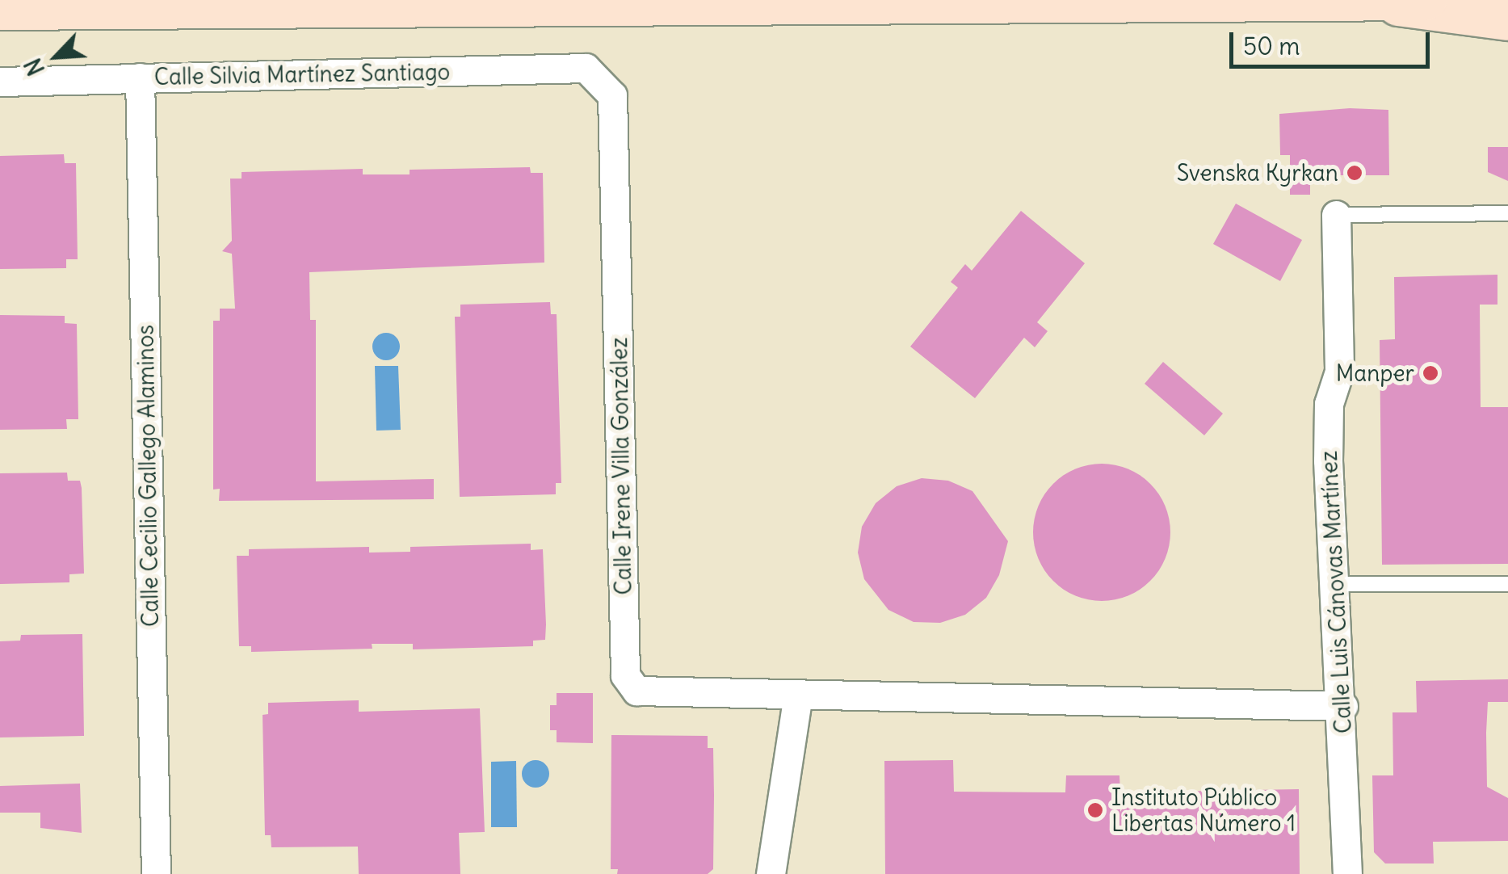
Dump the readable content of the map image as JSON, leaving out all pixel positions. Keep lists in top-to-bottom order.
{
  "streets": {
    "street": [
      "Calle Silvia Martínez Santiago",
      "Calle Irene Villa González",
      "Calle Cecilio Gallego Alaminos",
      "Calle Luis Cánovas Martínez"
    ]
  },
  "crossings": [
    ["Calle Silvia Martínez Santiago", "Calle Irene Villa González"],
    ["Calle Silvia Martínez Santiago", "Calle Cecilio Gallego Alaminos"]
  ],
  "places": ["Svenska Kyrkan", "Manper", "Instituto Público Libertas Número 1"],
  "scale_bar": "50 m",
  "north": "bottom left"
}
